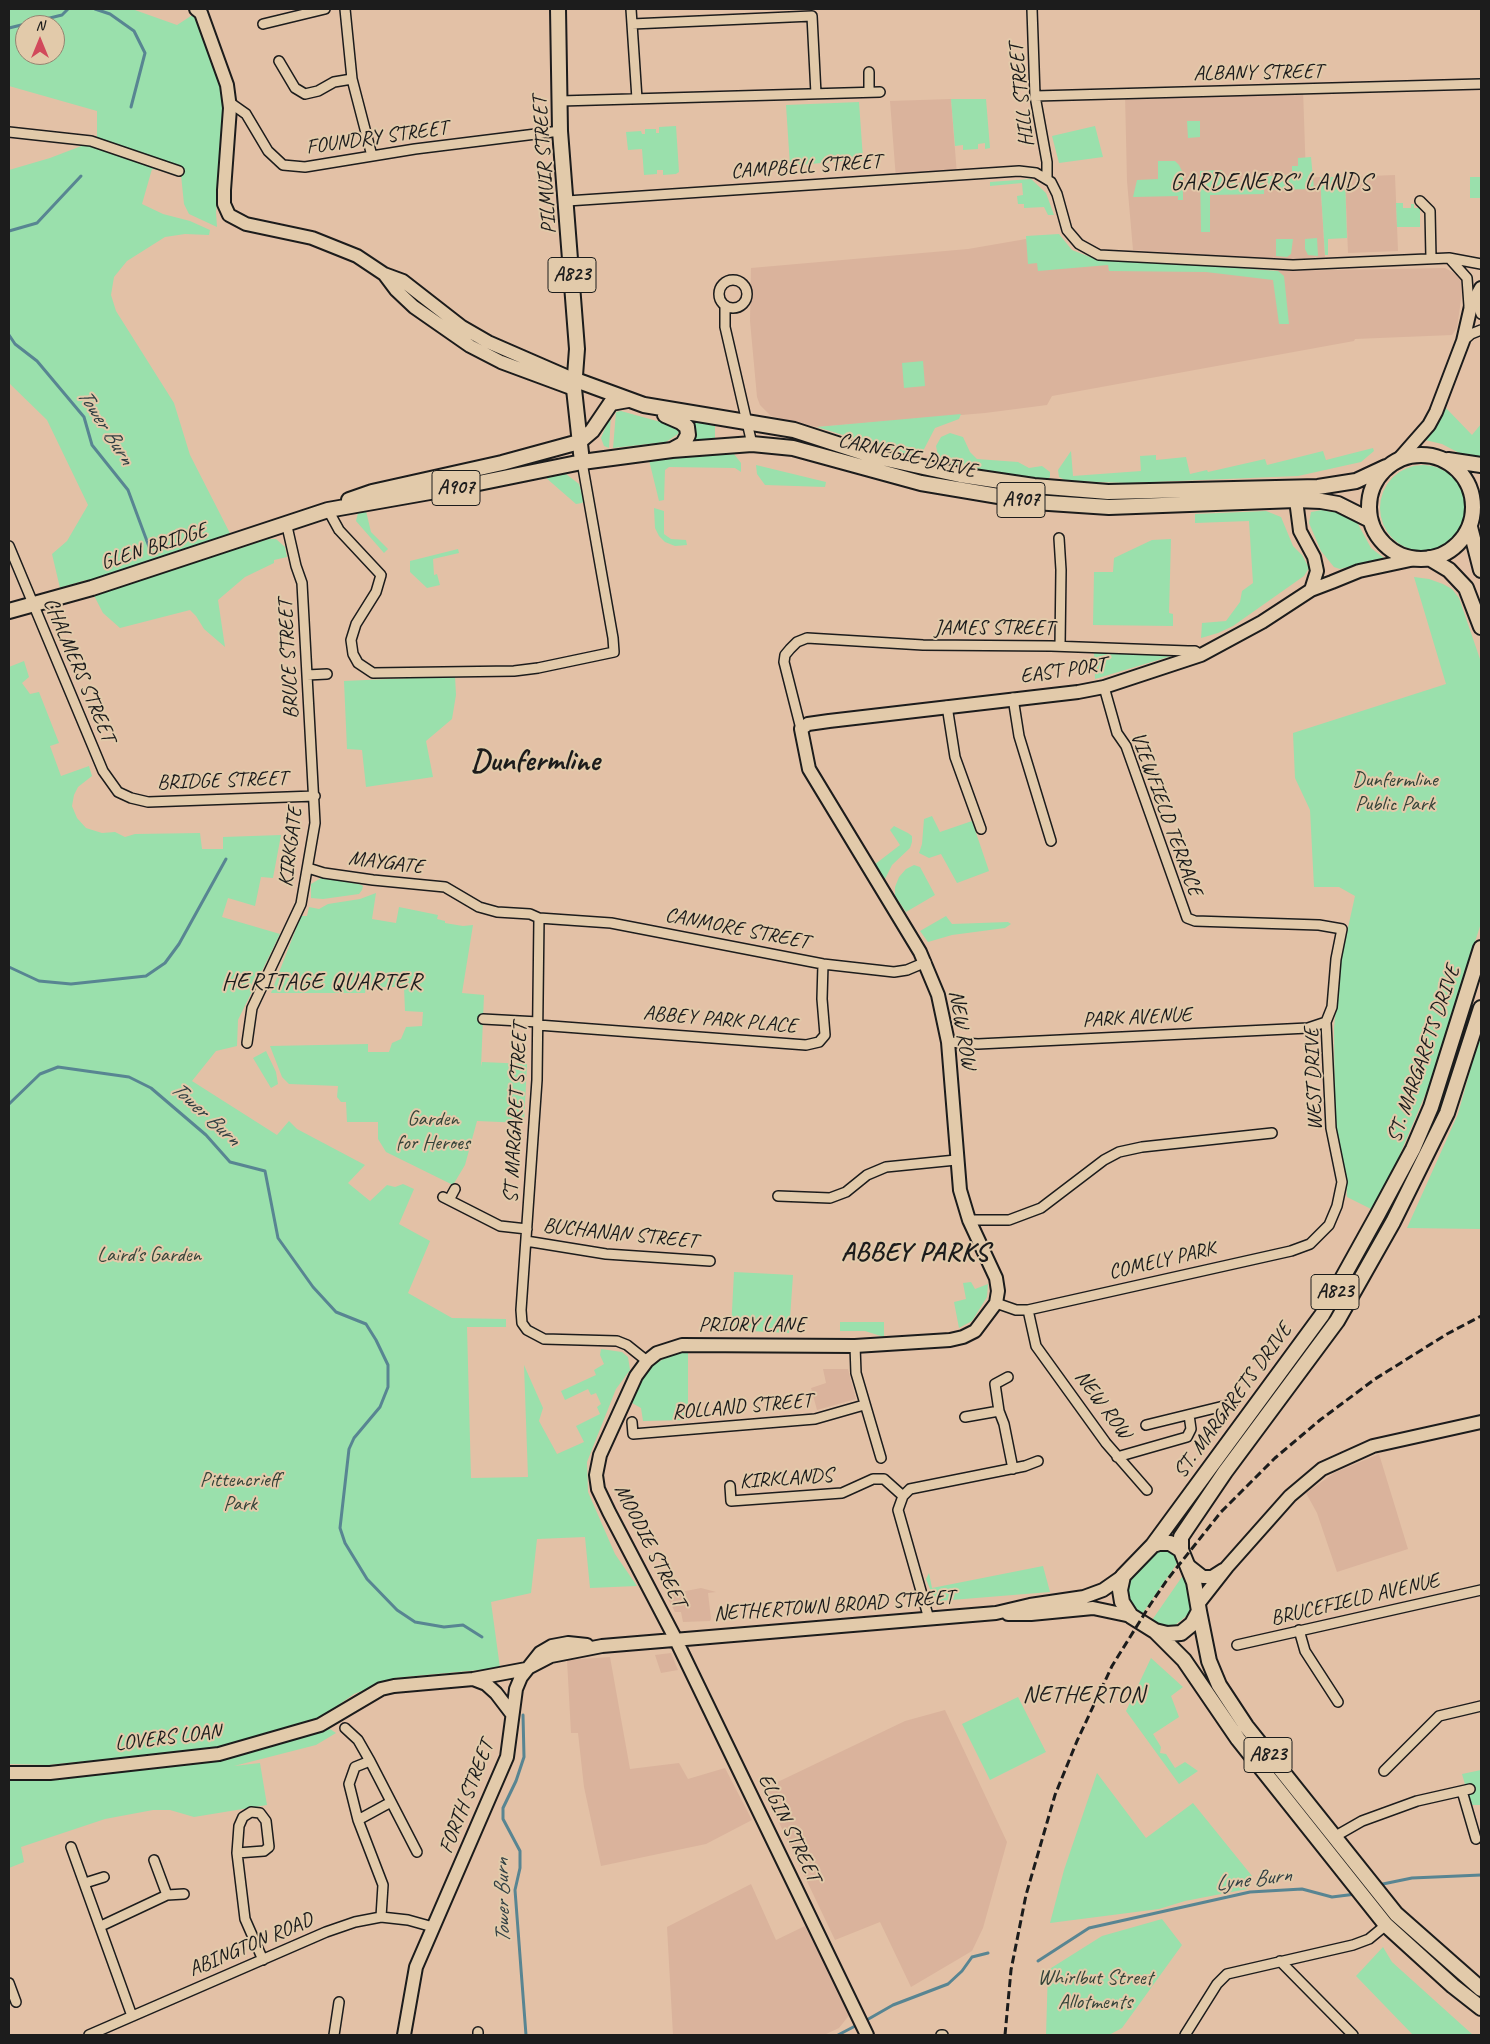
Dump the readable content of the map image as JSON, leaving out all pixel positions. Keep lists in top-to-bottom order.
{
  "streets": {
    "main road": [
      "PILMUIR STREET",
      "A823",
      "CARNEGIE DRIVE",
      "A907",
      "GLEN BRIDGE",
      "ST. MARGARETS DRIVE"
    ],
    "street": [
      "ALBANY STREET",
      "HILL STREET",
      "FOUNDRY STREET",
      "CAMPBELL STREET",
      "JAMES STREET",
      "BRUCE STREET",
      "CHALMERS STREET",
      "EAST PORT",
      "BRIDGE STREET",
      "VIEWFIELD TERRACE",
      "KIRKGATE",
      "MAYGATE",
      "CANMORE STREET",
      "PARK AVENUE",
      "ABBEY PARK PLACE",
      "NEW ROW",
      "WEST DRIVE",
      "ST MARGARET STREET",
      "BUCHANAN STREET",
      "COMELY PARK",
      "PRIORY LANE",
      "ROLLAND STREET",
      "KIRKLANDS",
      "MOODIE STREET",
      "BRUCEFIELD AVENUE",
      "NETHERTOWN BROAD STREET",
      "LOVERS LOAN",
      "FORTH STREET",
      "ELGIN STREET",
      "ABINGTON ROAD"
    ]
  },
  "crossings": [
    ["ALBANY STREET", "HILL STREET"],
    ["HILL STREET", "CAMPBELL STREET"],
    ["FOUNDRY STREET", "PILMUIR STREET"],
    ["PILMUIR STREET", "CAMPBELL STREET"],
    ["PILMUIR STREET", "CARNEGIE DRIVE"],
    ["PILMUIR STREET", "A907"],
    ["A823", "ST. MARGARETS DRIVE"],
    ["A823", "NETHERTOWN BROAD STREET"],
    ["CARNEGIE DRIVE", "A907"],
    ["CARNEGIE DRIVE", "EAST PORT"],
    ["A907", "GLEN BRIDGE"],
    ["A907", "BRUCE STREET"],
    ["A907", "CHALMERS STREET"],
    ["A907", "EAST PORT"],
    ["GLEN BRIDGE", "BRUCE STREET"],
    ["GLEN BRIDGE", "CHALMERS STREET"],
    ["JAMES STREET", "EAST PORT"],
    ["JAMES STREET", "NEW ROW"],
    ["BRUCE STREET", "BRIDGE STREET"],
    ["BRUCE STREET", "KIRKGATE"],
    ["CHALMERS STREET", "BRIDGE STREET"],
    ["EAST PORT", "VIEWFIELD TERRACE"],
    ["EAST PORT", "NEW ROW"],
    ["BRIDGE STREET", "KIRKGATE"],
    ["VIEWFIELD TERRACE", "WEST DRIVE"],
    ["KIRKGATE", "MAYGATE"],
    ["MAYGATE", "CANMORE STREET"],
    ["MAYGATE", "ST MARGARET STREET"],
    ["CANMORE STREET", "ABBEY PARK PLACE"],
    ["CANMORE STREET", "NEW ROW"],
    ["CANMORE STREET", "ST MARGARET STREET"],
    ["PARK AVENUE", "NEW ROW"],
    ["PARK AVENUE", "WEST DRIVE"],
    ["ABBEY PARK PLACE", "ST MARGARET STREET"],
    ["NEW ROW", "COMELY PARK"],
    ["NEW ROW", "PRIORY LANE"],
    ["ST. MARGARETS DRIVE", "NETHERTOWN BROAD STREET"],
    ["WEST DRIVE", "COMELY PARK"],
    ["ST MARGARET STREET", "BUCHANAN STREET"],
    ["ST MARGARET STREET", "PRIORY LANE"],
    ["ST MARGARET STREET", "MOODIE STREET"],
    ["COMELY PARK", "PRIORY LANE"],
    ["PRIORY LANE", "MOODIE STREET"],
    ["MOODIE STREET", "NETHERTOWN BROAD STREET"],
    ["MOODIE STREET", "ELGIN STREET"],
    ["NETHERTOWN BROAD STREET", "LOVERS LOAN"],
    ["NETHERTOWN BROAD STREET", "FORTH STREET"],
    ["NETHERTOWN BROAD STREET", "ELGIN STREET"],
    ["LOVERS LOAN", "FORTH STREET"],
    ["FORTH STREET", "ABINGTON ROAD"]
  ],
  "districts": [
    "GARDENERS' LANDS",
    "Dunfermline",
    "HERITAGE QUARTER",
    "ABBEY PARKS",
    "NETHERTON"
  ],
  "water": ["Tower Burn", "Lyne Burn"],
  "parks": [
    "Dunfermline Public Park",
    "Garden for Heroes",
    "Laird's Garden",
    "Pittencrieff Park",
    "Whirlbut Street Allotments"
  ],
  "north": "top"
}
